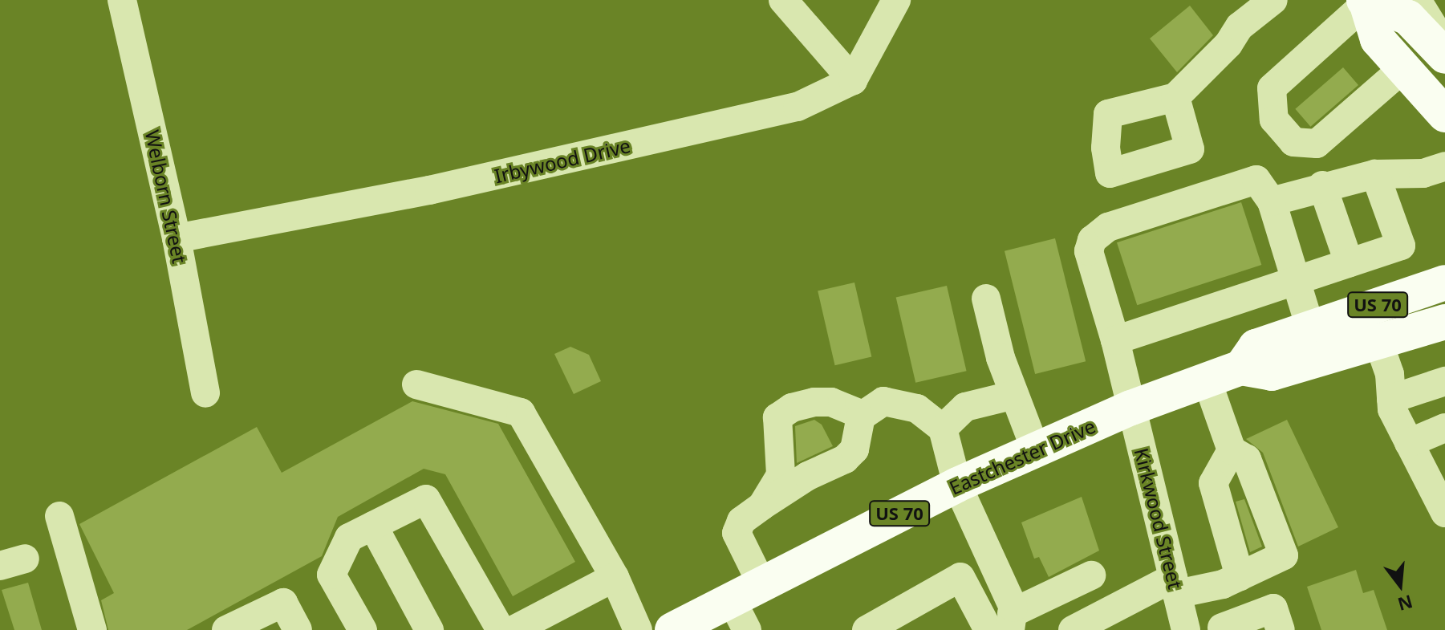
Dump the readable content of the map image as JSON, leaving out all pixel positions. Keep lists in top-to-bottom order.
{
  "streets": {
    "main road": ["US 70", "Eastchester Drive"],
    "street": ["Irbywood Drive", "Welborn Street", "Kirkwood Street"]
  },
  "crossings": [
    ["Irbywood Drive", "Welborn Street"],
    ["Eastchester Drive", "Kirkwood Street"]
  ],
  "north": "bottom"
}
